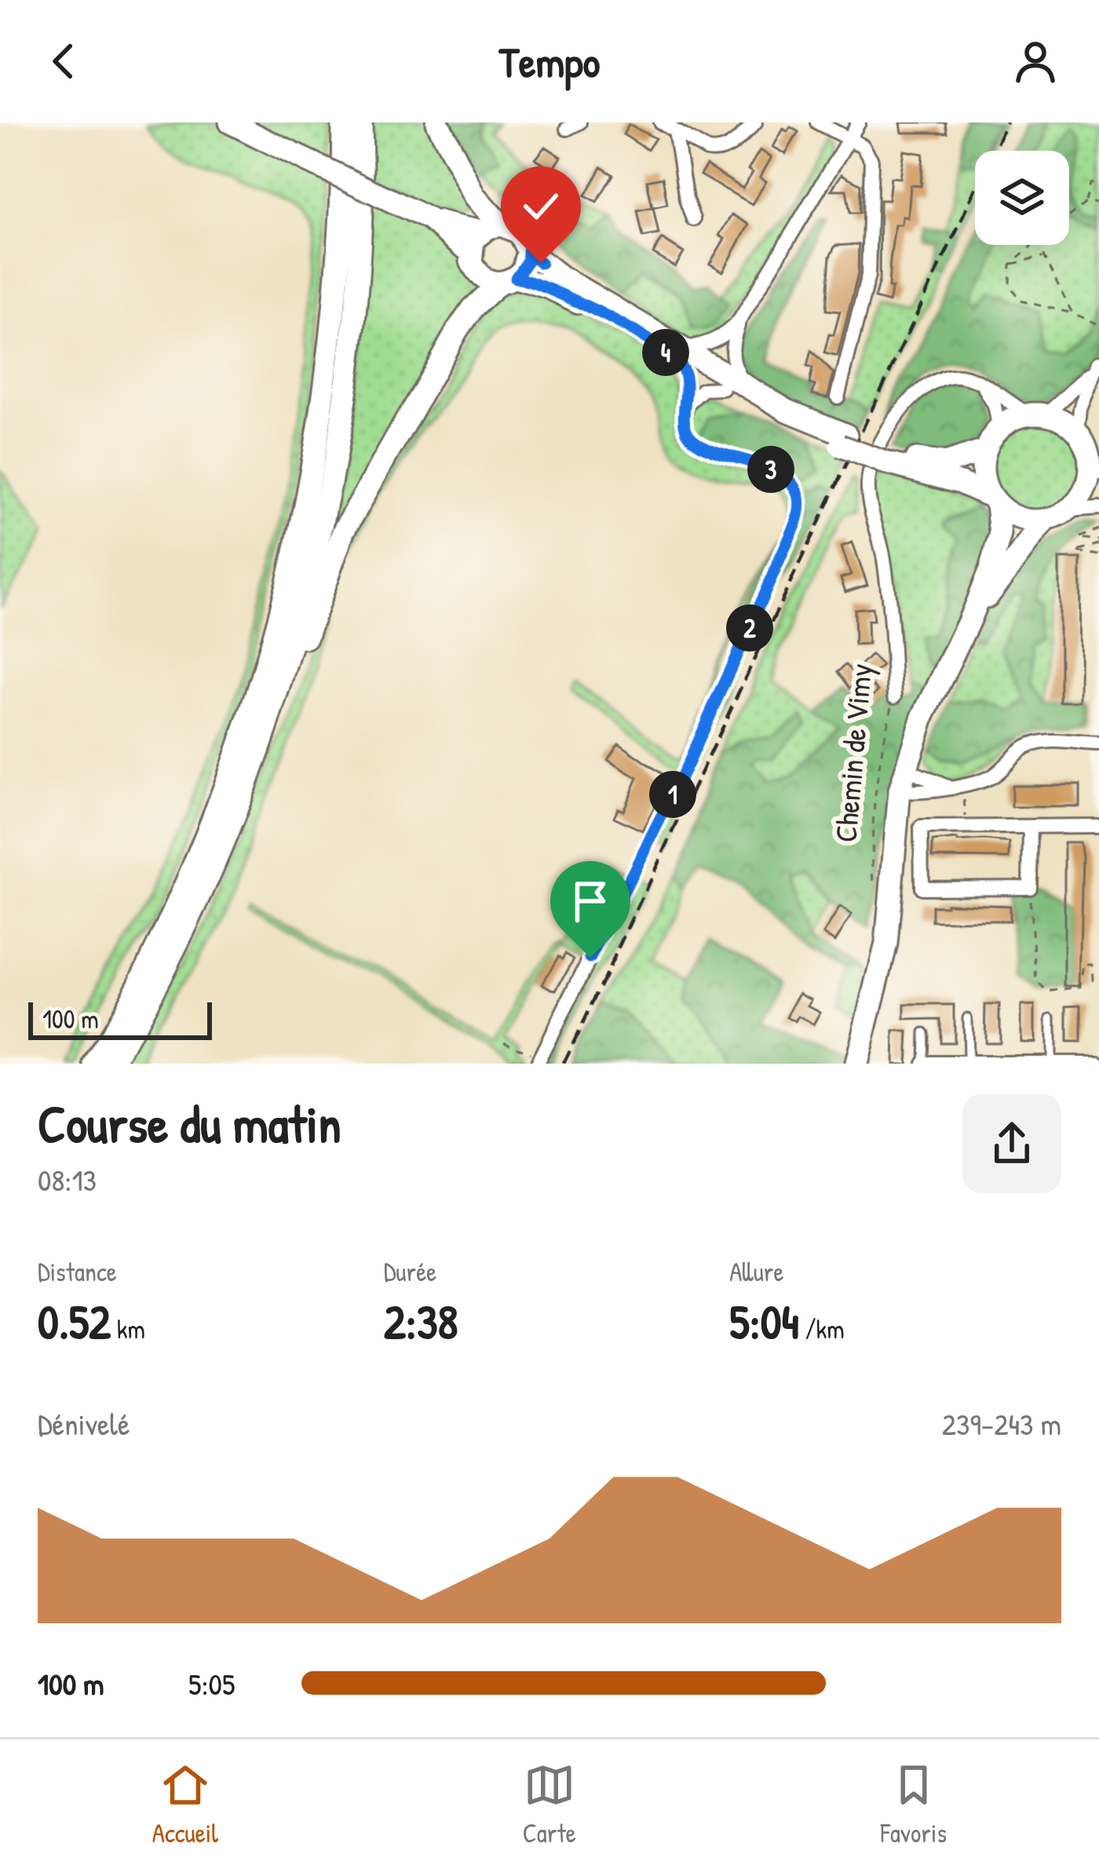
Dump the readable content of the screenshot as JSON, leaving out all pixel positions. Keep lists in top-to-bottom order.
{
  "streets": {
    "main road": ["Chemin de Vimy"]
  },
  "scale_bar": "100 m",
  "page": {
    "header": "Tempo",
    "pins": [
      "4",
      "3",
      "2",
      "1"
    ],
    "scale": "100 m",
    "heading": ["Course du matin", "08:13"],
    "stats": [
      ["Distance", "0.52 km"],
      ["Durée", "2:38"],
      ["Allure", "5:04 /km"]
    ],
    "chart": ["Dénivelé", "239–243 m"],
    "list": [
      {
        "name": "100 m",
        "note": "5:05"
      }
    ],
    "tabs": ["Accueil", "Carte", "Favoris"]
  }
}
